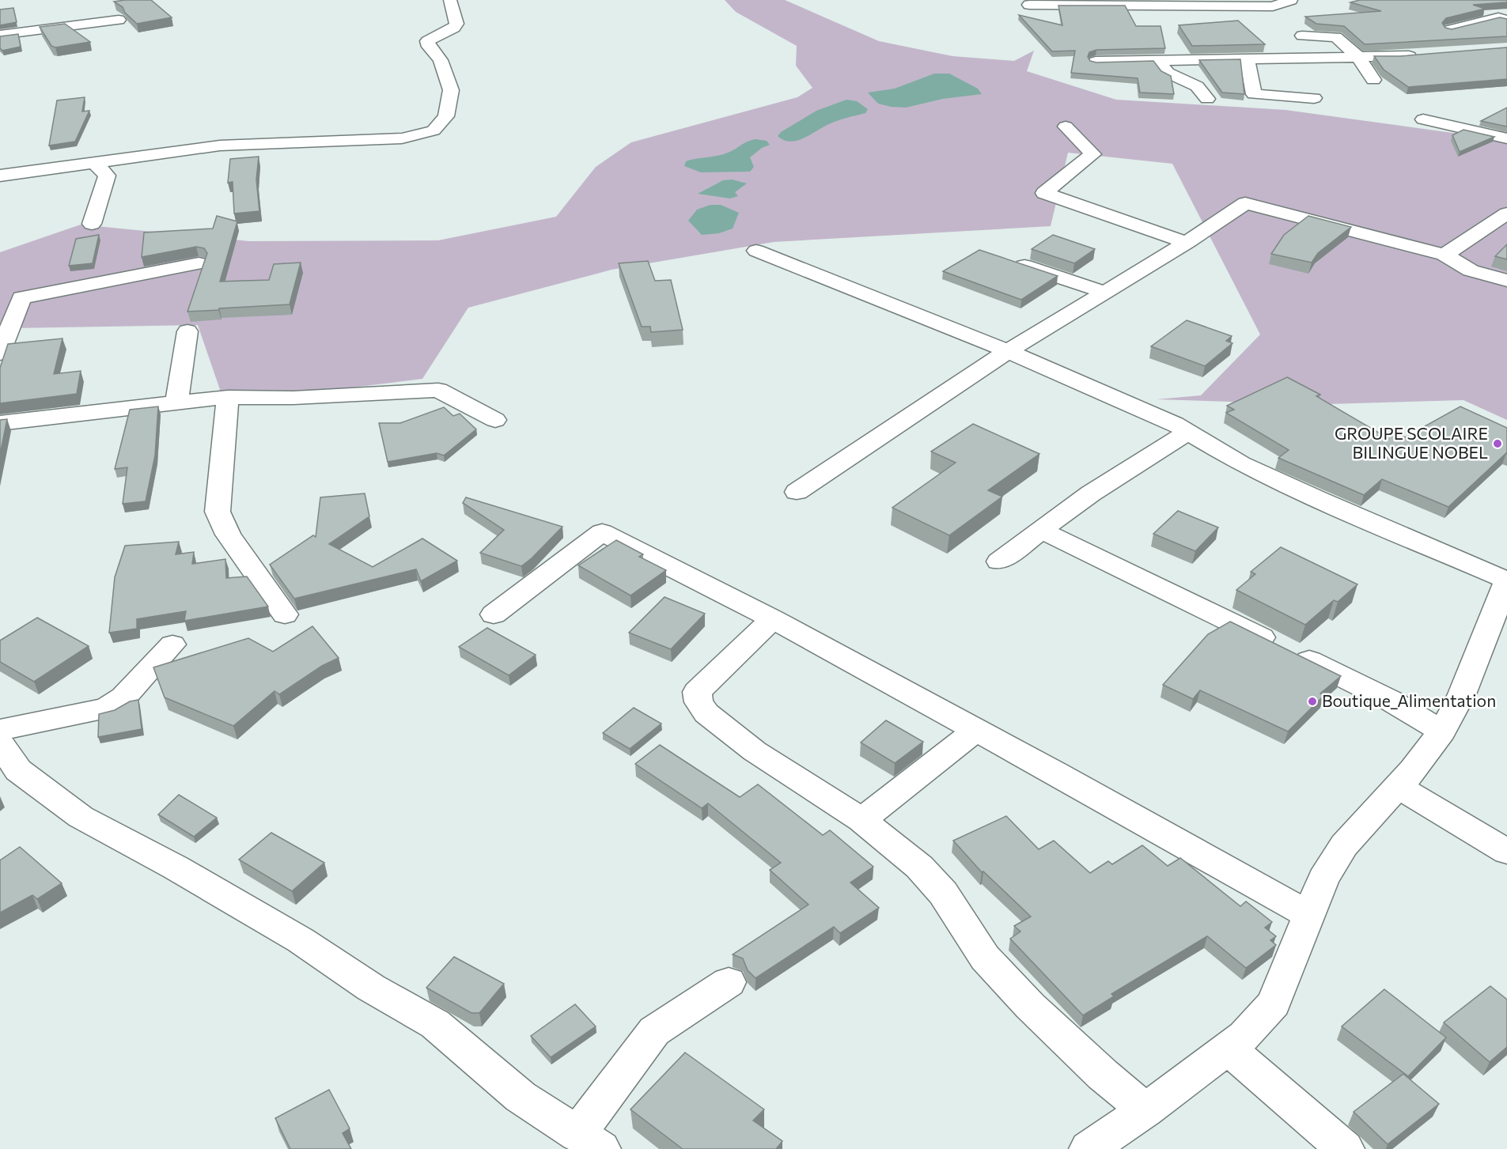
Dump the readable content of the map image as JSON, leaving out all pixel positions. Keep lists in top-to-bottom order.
{
  "places": ["GROUPE SCOLAIRE BILINGUE NOBEL", "Boutique_Alimentation"]
}
